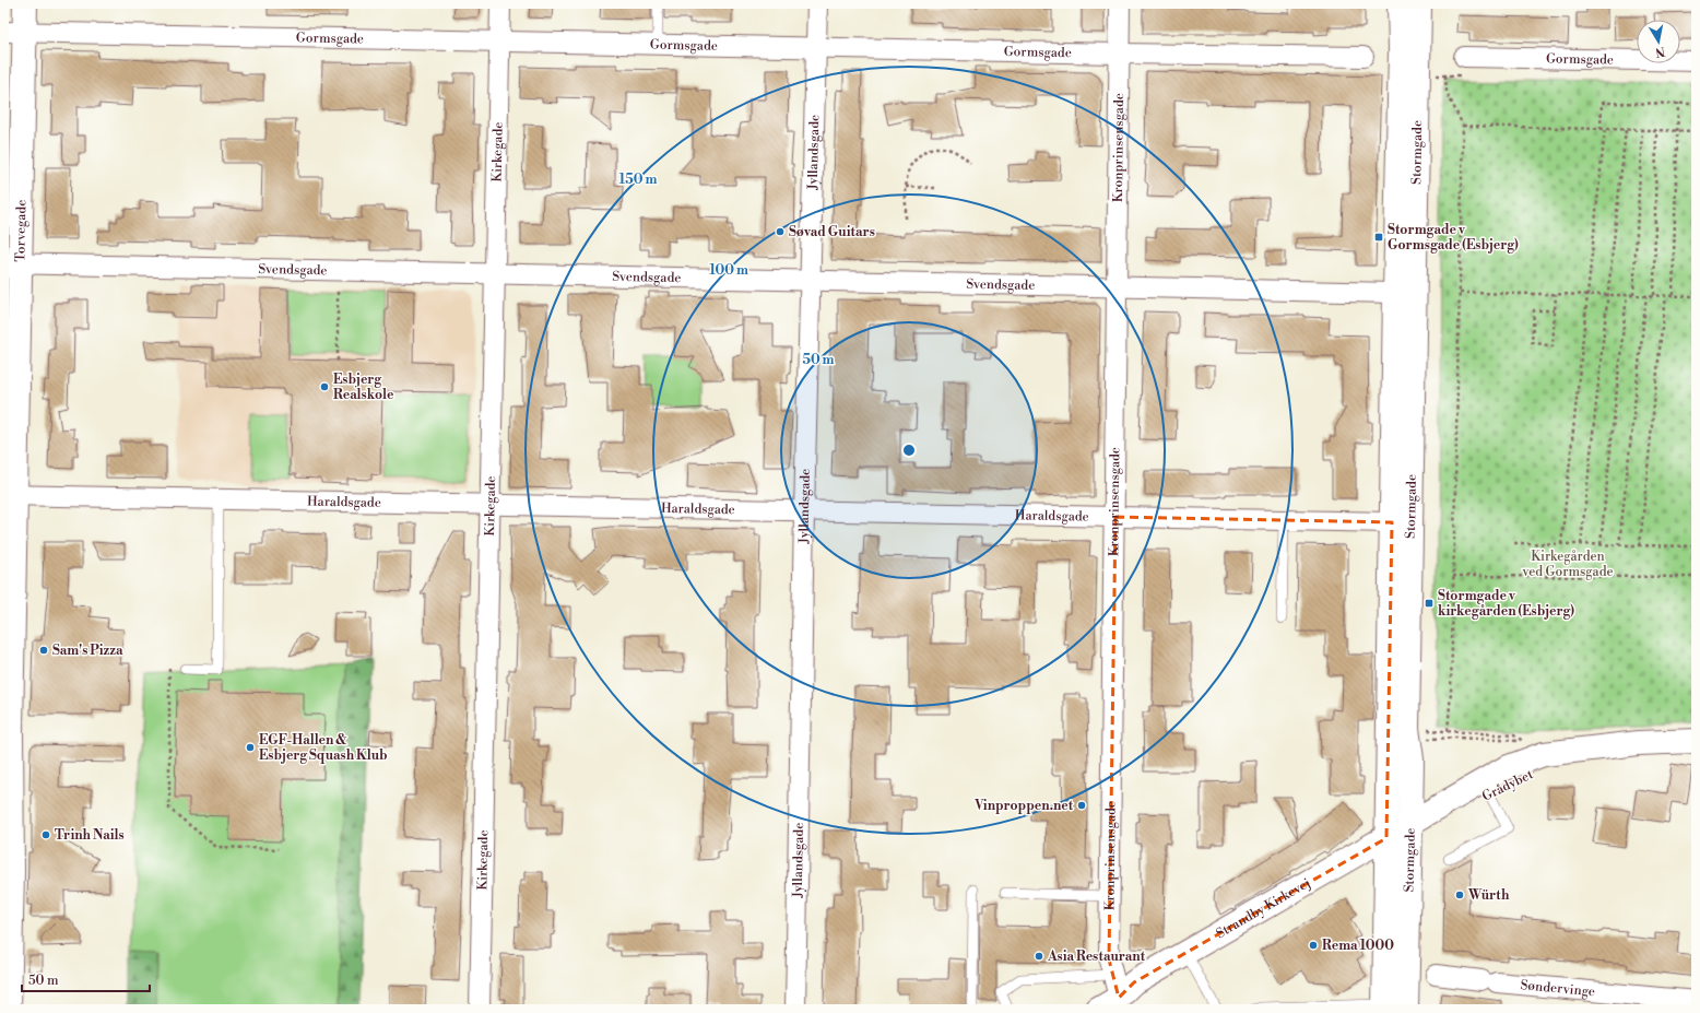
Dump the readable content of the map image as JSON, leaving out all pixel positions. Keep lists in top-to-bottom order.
{
  "streets": {
    "street": [
      "Gormsgade",
      "Kronprinsensgade",
      "Kirkegade",
      "Jyllandsgade",
      "Stormgade",
      "Torvegade",
      "Svendsgade",
      "Haraldsgade",
      "Grådybet",
      "Strandby Kirkevej",
      "Søndervinge"
    ]
  },
  "crossings": [
    ["Gormsgade", "Kronprinsensgade"],
    ["Gormsgade", "Kirkegade"],
    ["Gormsgade", "Jyllandsgade"],
    ["Gormsgade", "Torvegade"],
    ["Kronprinsensgade", "Svendsgade"],
    ["Kronprinsensgade", "Haraldsgade"],
    ["Kronprinsensgade", "Strandby Kirkevej"],
    ["Kirkegade", "Svendsgade"],
    ["Kirkegade", "Haraldsgade"],
    ["Jyllandsgade", "Svendsgade"],
    ["Jyllandsgade", "Haraldsgade"],
    ["Stormgade", "Svendsgade"],
    ["Stormgade", "Haraldsgade"],
    ["Stormgade", "Grådybet"],
    ["Stormgade", "Strandby Kirkevej"],
    ["Torvegade", "Svendsgade"],
    ["Torvegade", "Haraldsgade"],
    ["Grådybet", "Strandby Kirkevej"]
  ],
  "parks": ["Kirkegården ved Gormsgade"],
  "places": {
    "other": [
      "Søvad Guitars",
      "Esbjerg Realskole",
      "Sam's Pizza",
      "EGF-Hallen & Esbjerg Squash Klub",
      "Vinproppen.net",
      "Trinh Nails",
      "Würth",
      "Rema 1000",
      "Asia Restaurant"
    ],
    "transit": ["Stormgade v Gormsgade (Esbjerg)", "Stormgade v kirkegården (Esbjerg)"]
  },
  "scale_bar": "50 m",
  "north": "bottom",
  "rings": ["150 m", "100 m", "50 m"]
}
